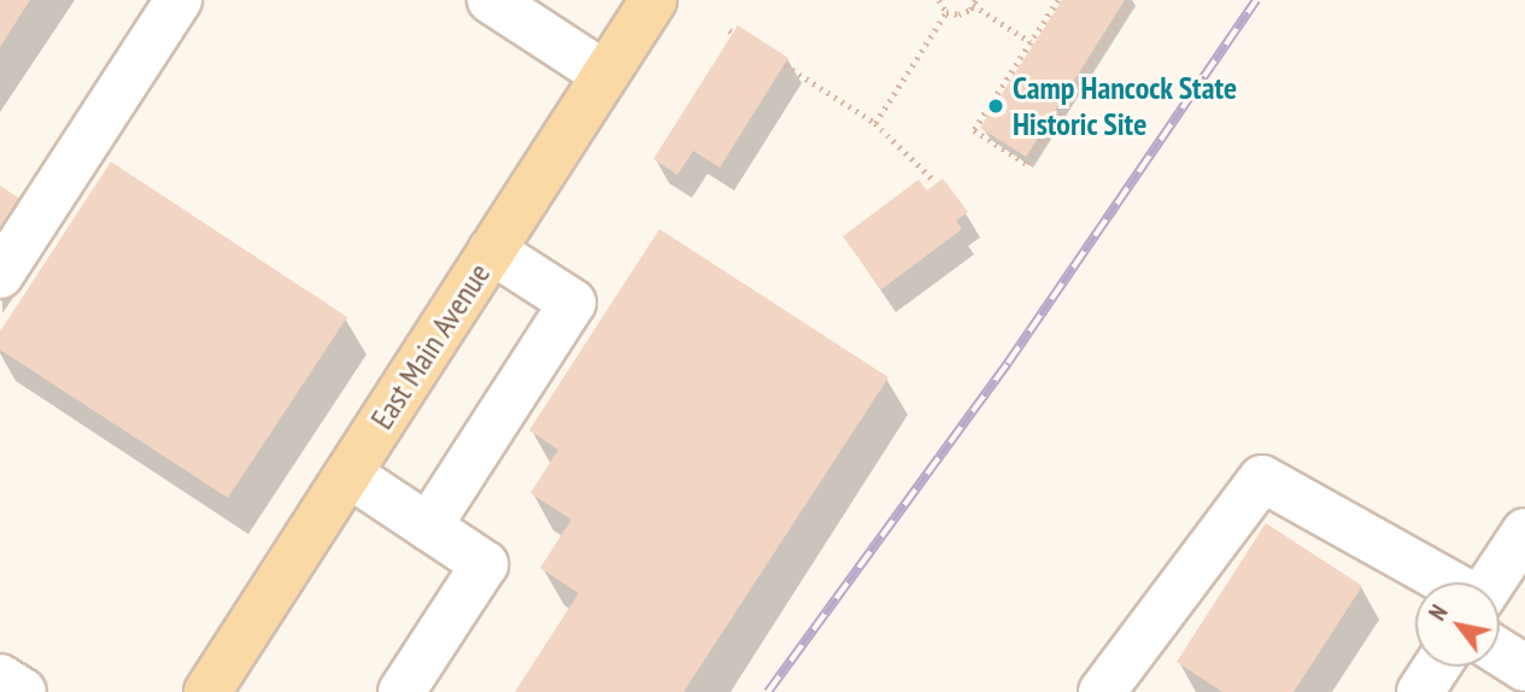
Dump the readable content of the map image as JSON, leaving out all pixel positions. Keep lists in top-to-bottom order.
{
  "streets": {
    "main road": ["East Main Avenue"]
  },
  "places": ["Camp Hancock State Historic Site"],
  "north": "top left"
}
